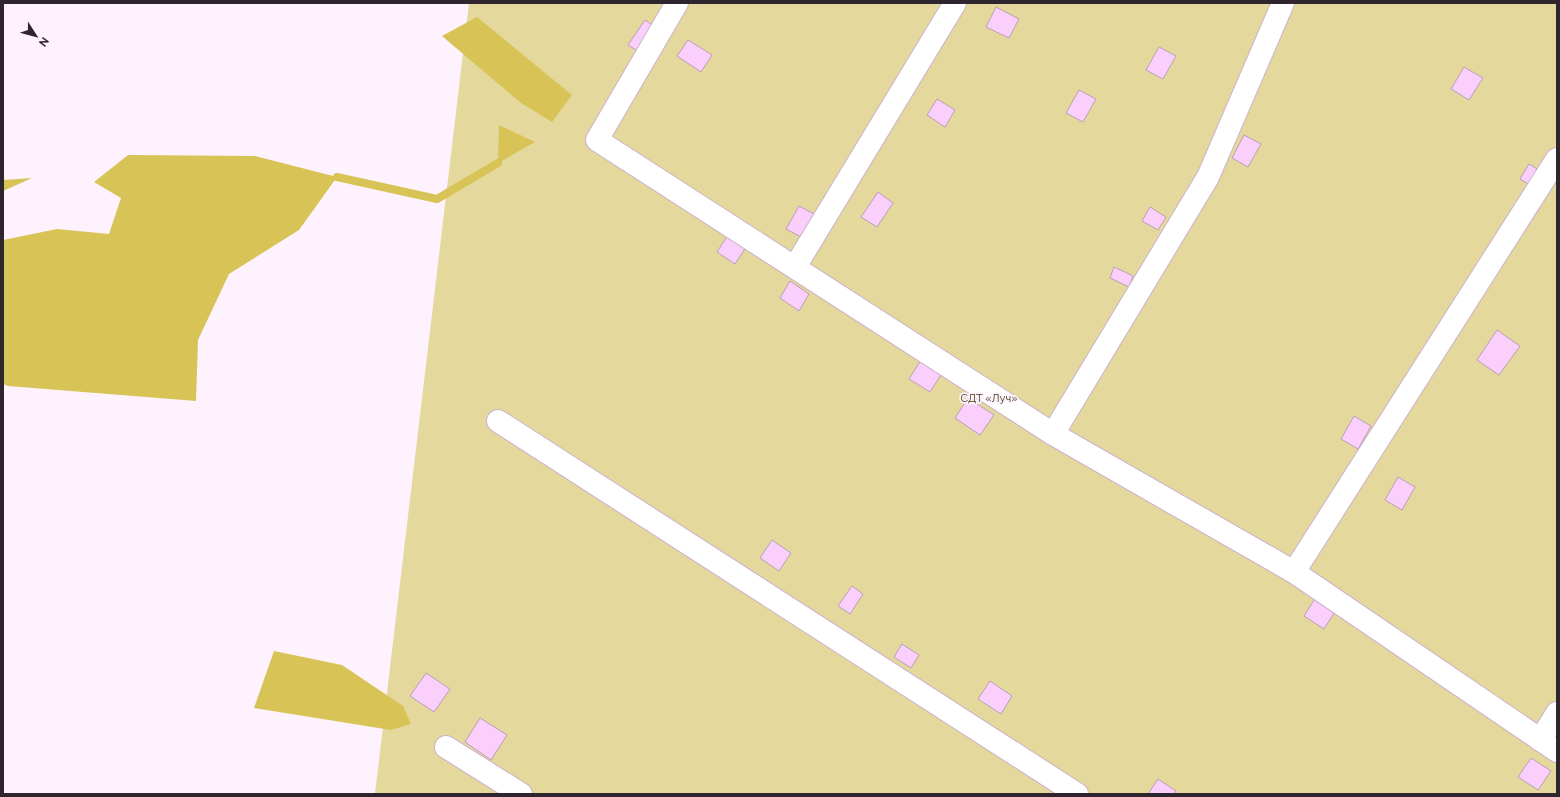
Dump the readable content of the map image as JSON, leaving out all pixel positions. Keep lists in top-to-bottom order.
{
  "parks": ["СДТ «Луч»"],
  "north": "bottom right"
}
